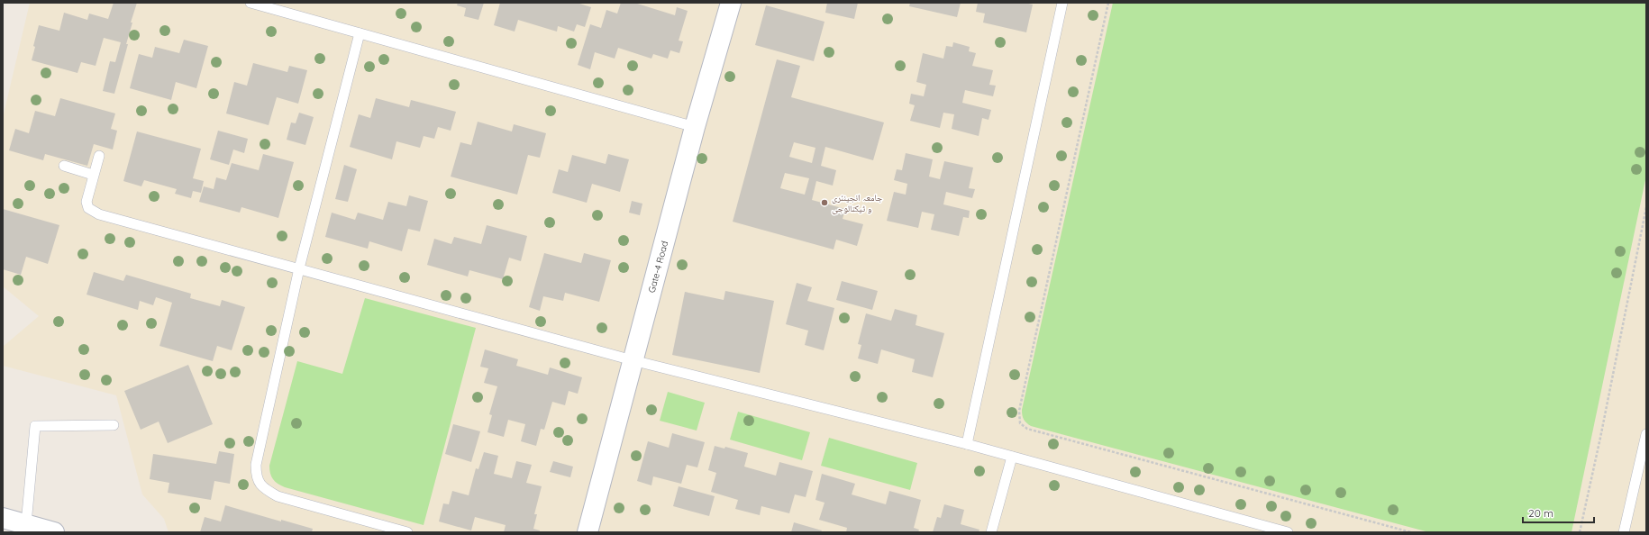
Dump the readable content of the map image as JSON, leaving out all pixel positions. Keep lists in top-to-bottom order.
{
  "streets": {
    "street": ["Gate-4 Road"]
  },
  "places": ["جامعہ انجینئری و ٹیکنالوجی"],
  "scale_bar": "20 m"
}
